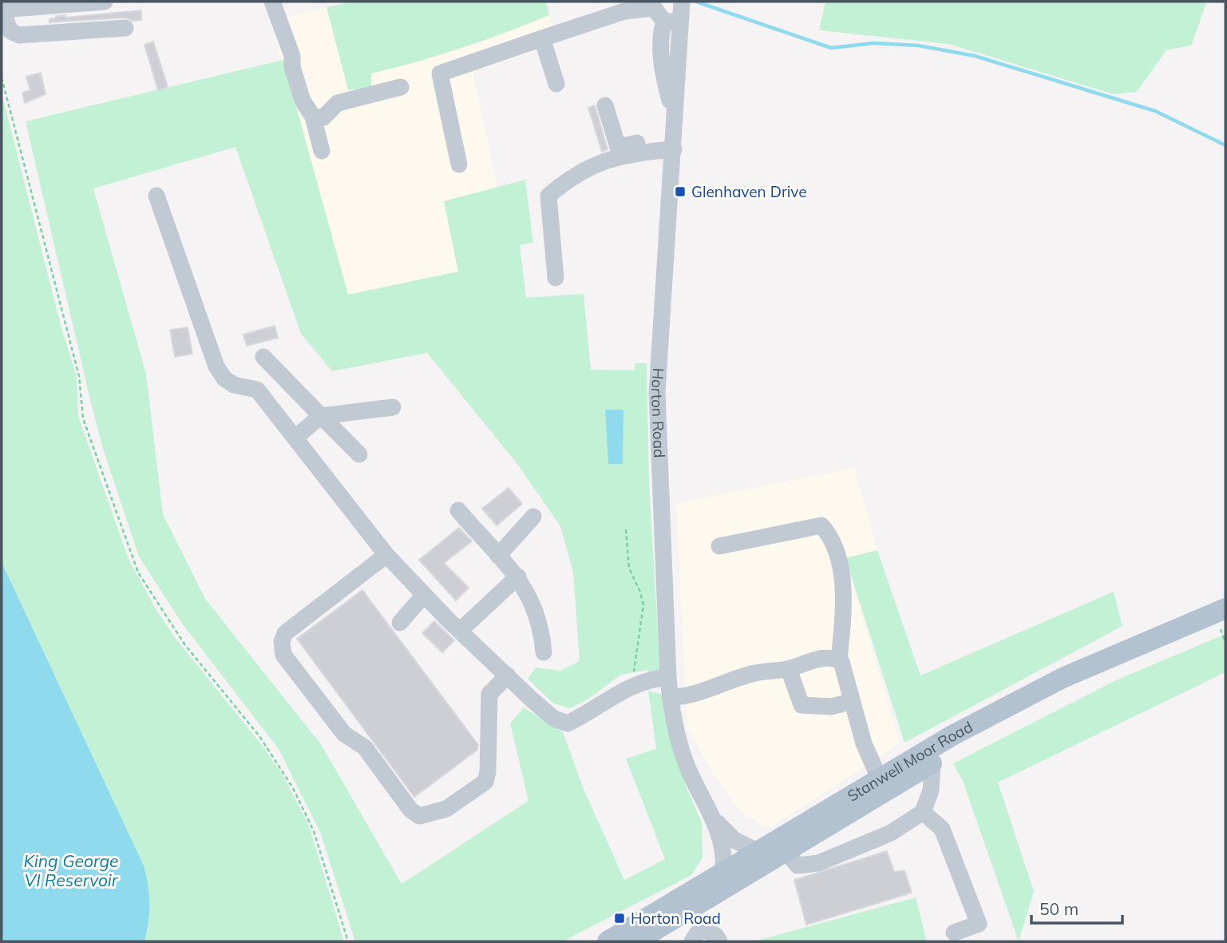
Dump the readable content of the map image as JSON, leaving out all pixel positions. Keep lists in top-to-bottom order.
{
  "streets": {
    "main road": ["Stanwell Moor Road"],
    "street": ["Horton Road"]
  },
  "crossings": [
    ["Horton Road", "Stanwell Moor Road"]
  ],
  "water": ["King George VI Reservoir"],
  "places": {
    "transit": ["Glenhaven Drive", "Horton Road"]
  },
  "scale_bar": "50 m"
}
